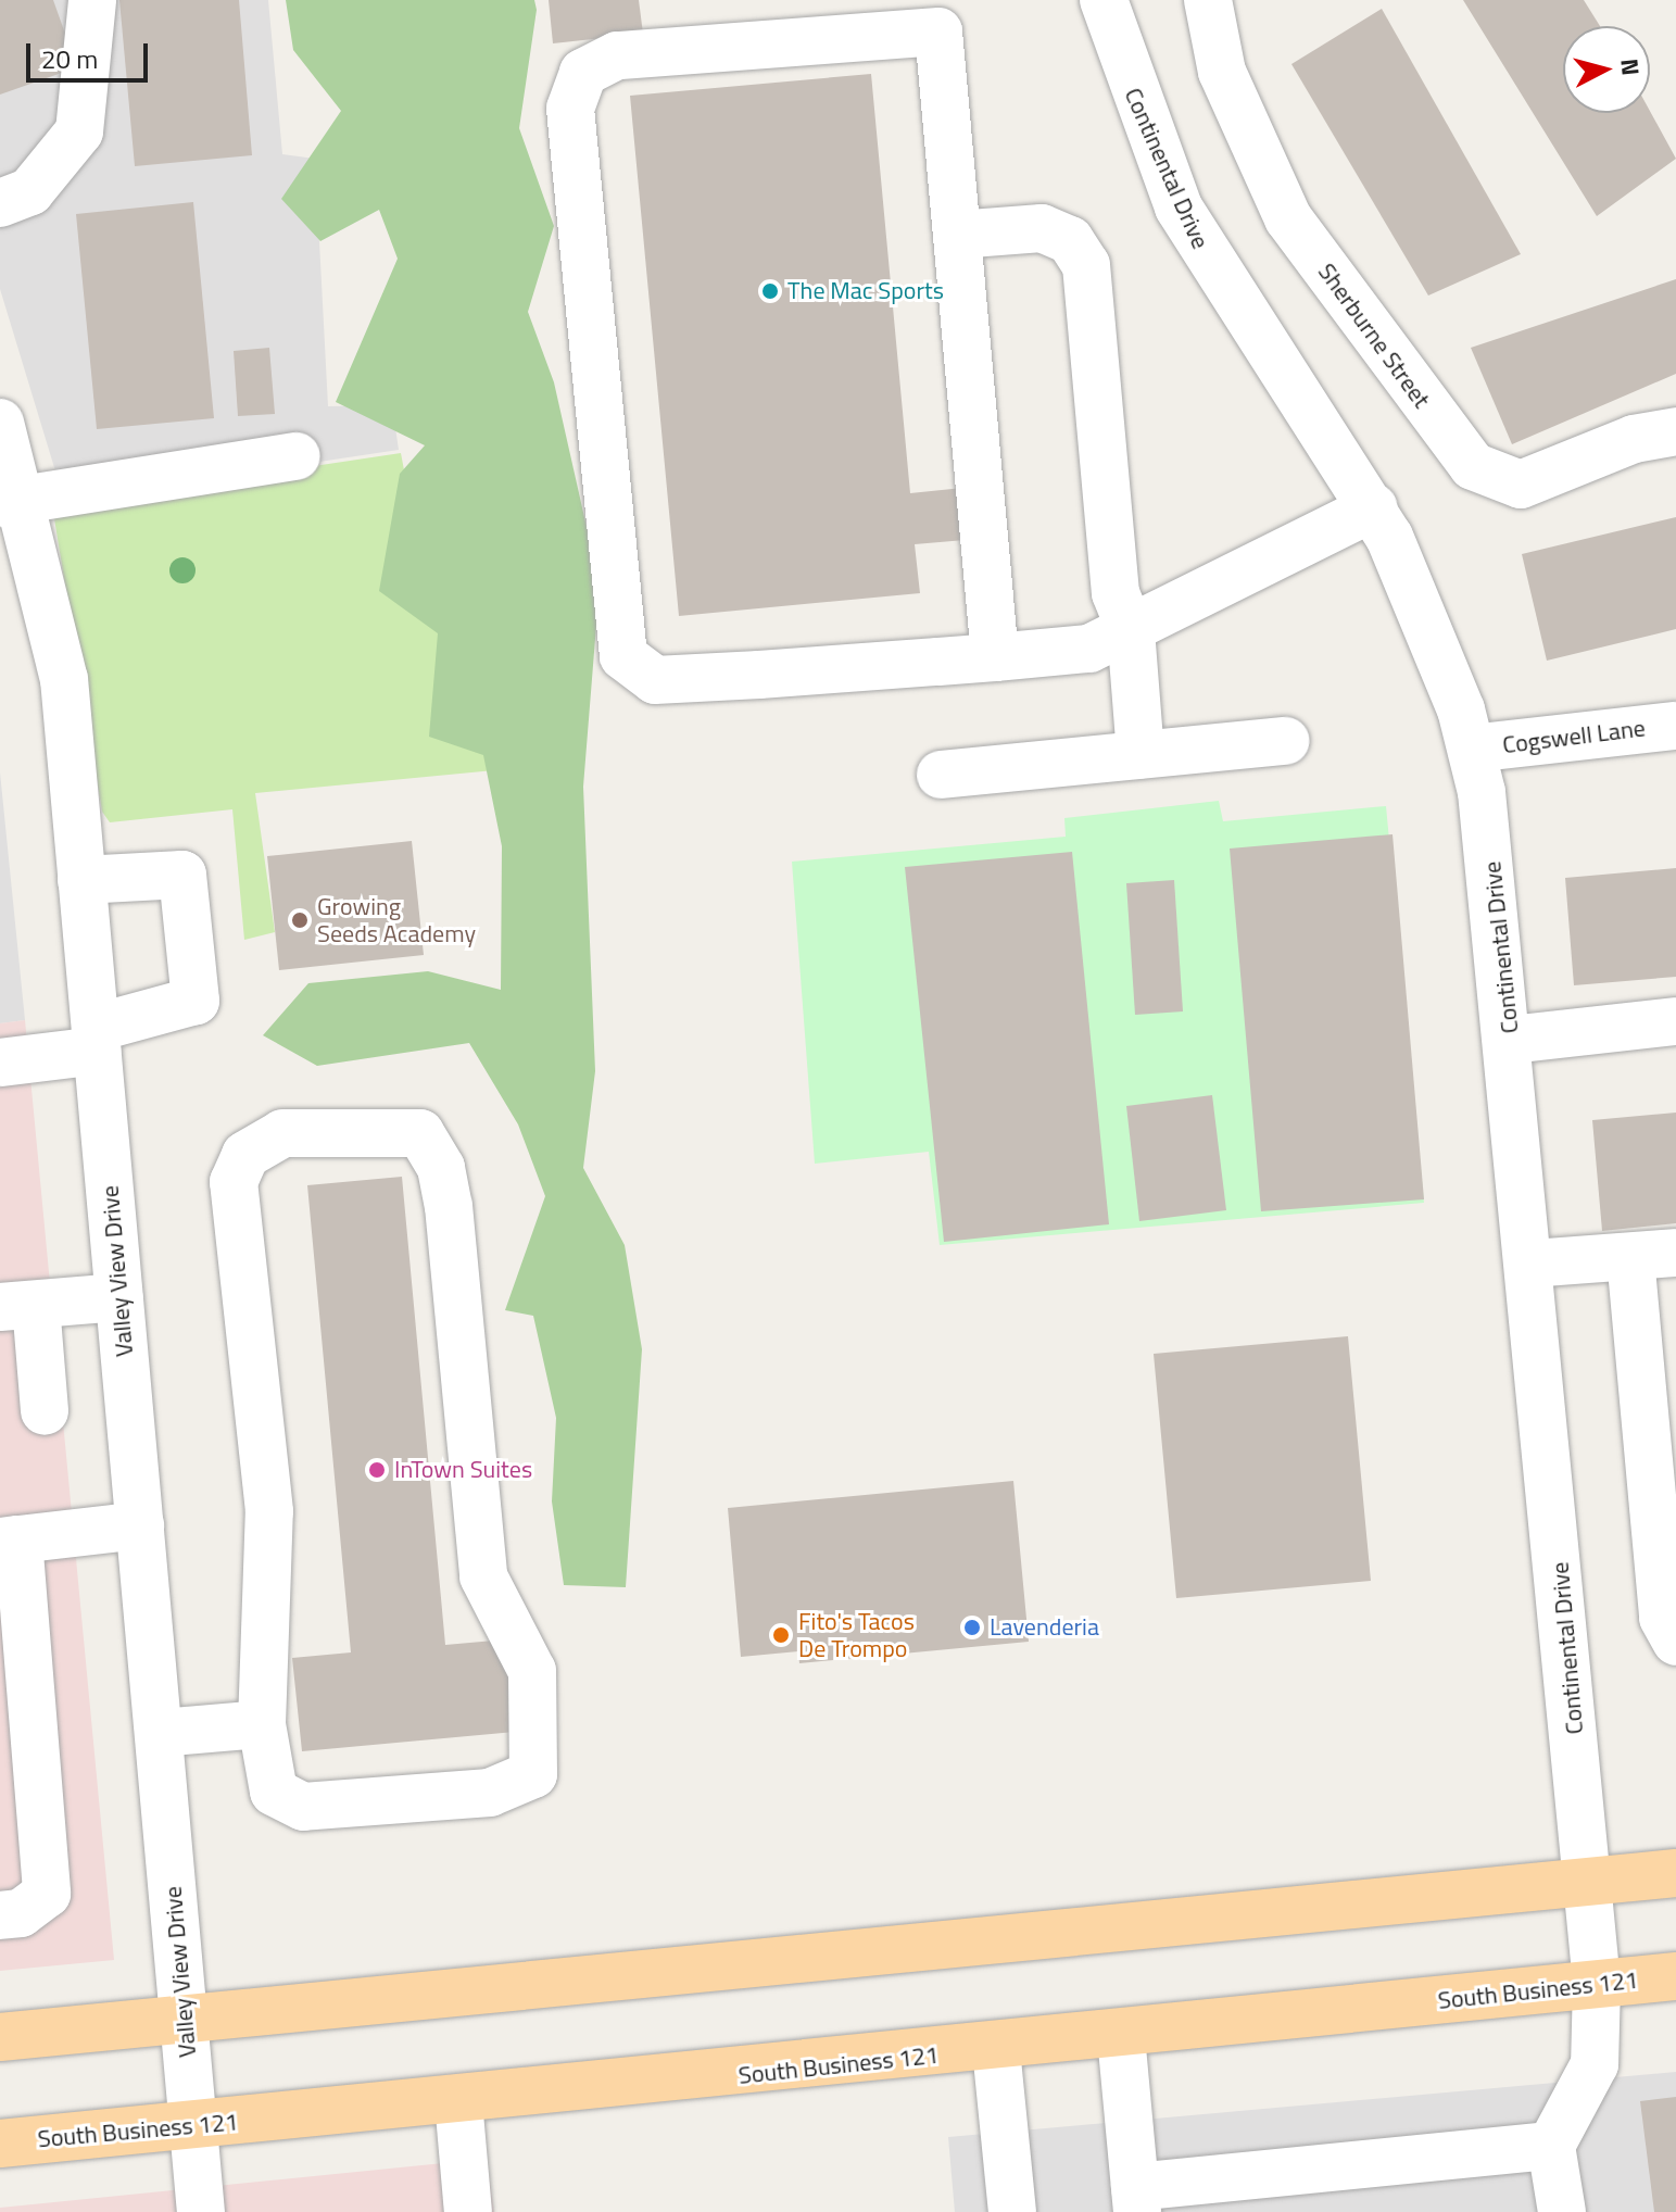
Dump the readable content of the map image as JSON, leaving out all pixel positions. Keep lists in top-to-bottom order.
{
  "streets": {
    "main road": ["South Business 121"],
    "street": [
      "Continental Drive",
      "Sherburne Street",
      "Cogswell Lane",
      "Valley View Drive"
    ]
  },
  "crossings": [
    ["Continental Drive", "Cogswell Lane"],
    ["Continental Drive", "South Business 121"],
    ["Valley View Drive", "South Business 121"]
  ],
  "places": [
    "The Mac Sports",
    "Growing Seeds Academy",
    "InTown Suites",
    "Lavenderia",
    "Fito's Tacos De Trompo"
  ],
  "scale_bar": "20 m",
  "north": "right"
}
